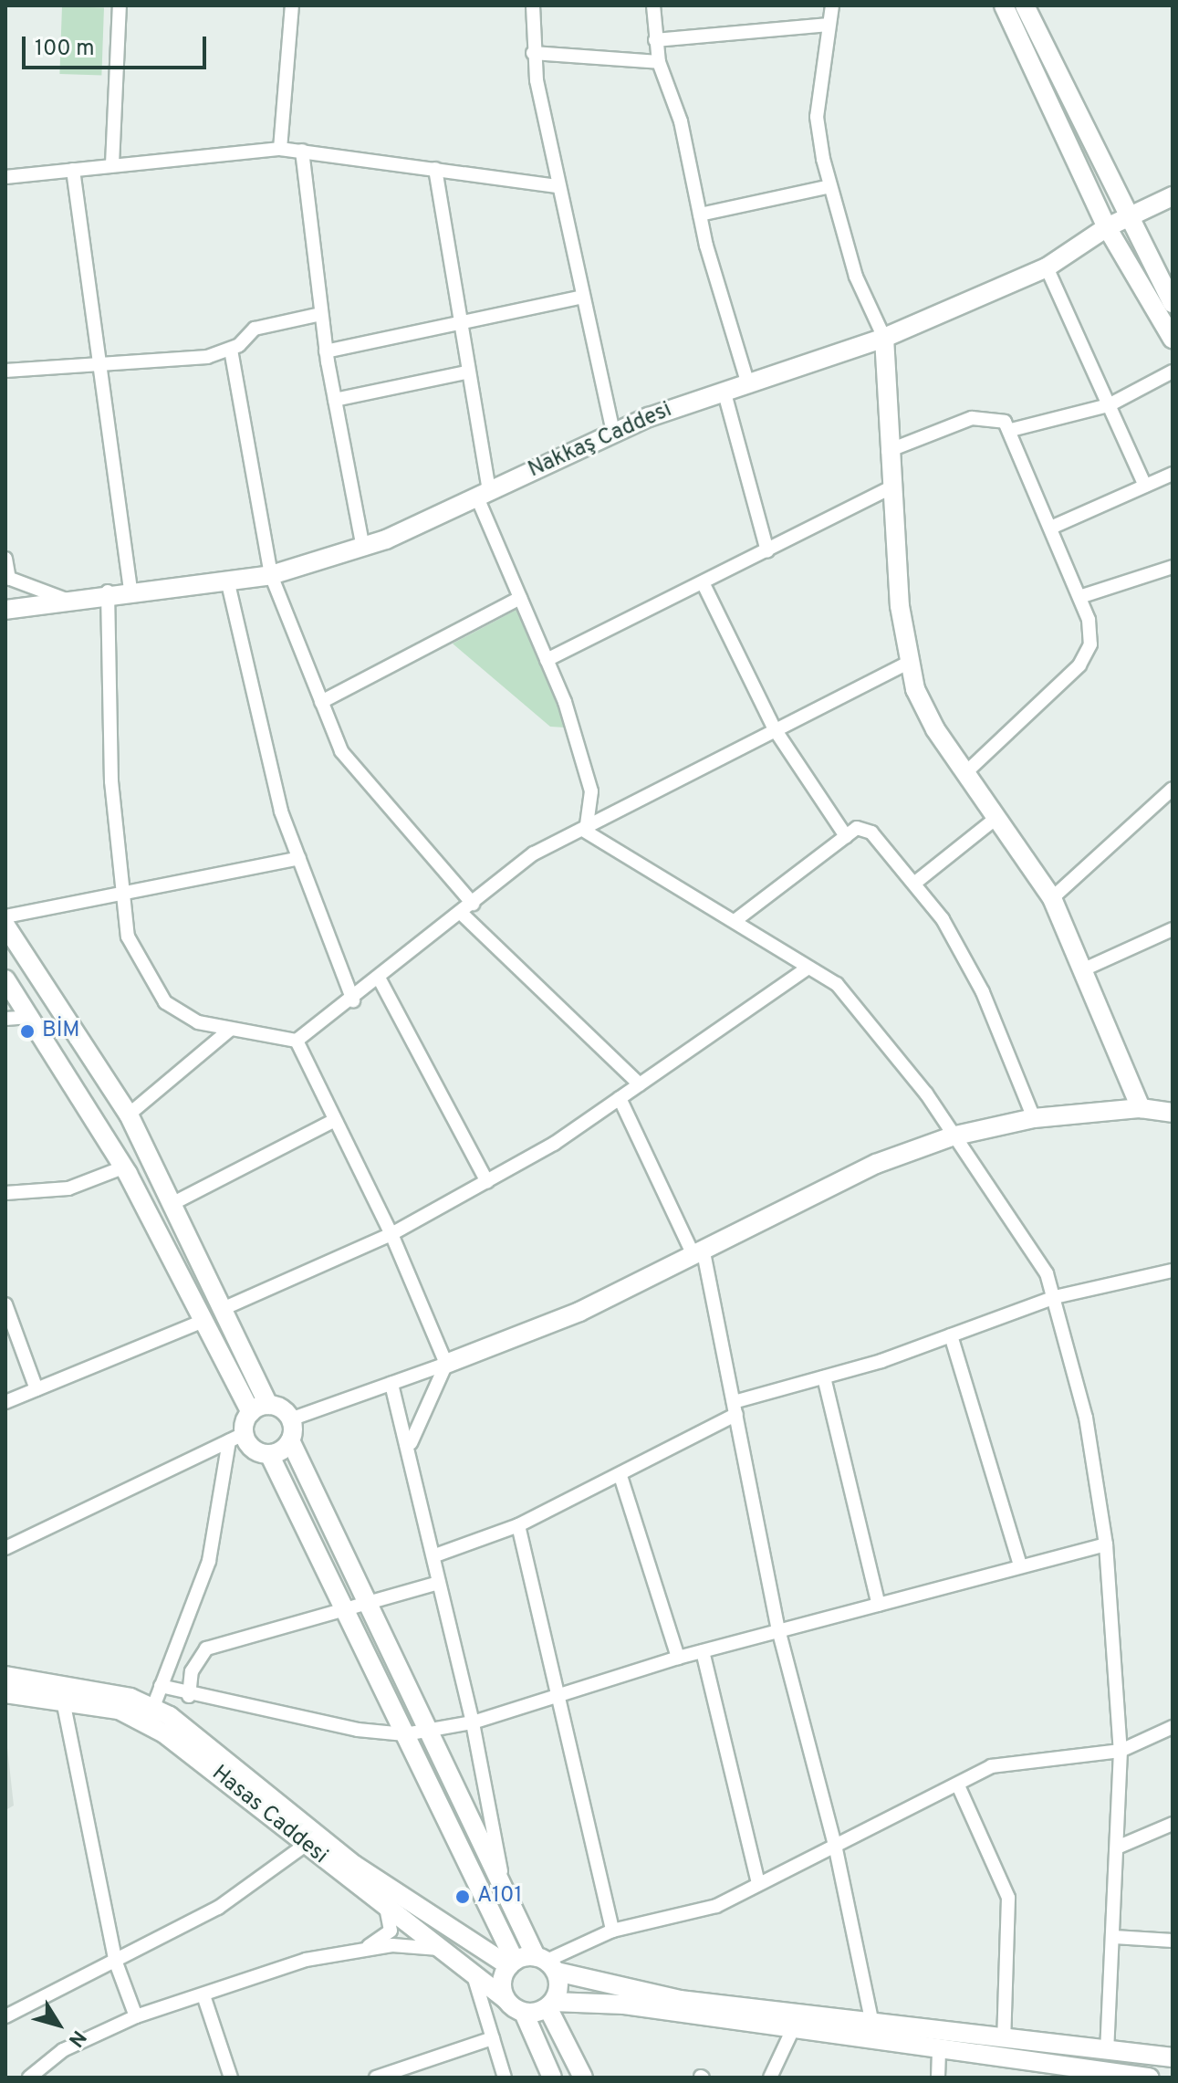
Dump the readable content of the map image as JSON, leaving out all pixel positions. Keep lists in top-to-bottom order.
{
  "streets": {
    "main road": ["Nakkaş Caddesi", "Hasas Caddesi"]
  },
  "places": ["BİM", "A101"],
  "scale_bar": "100 m",
  "north": "bottom right"
}
